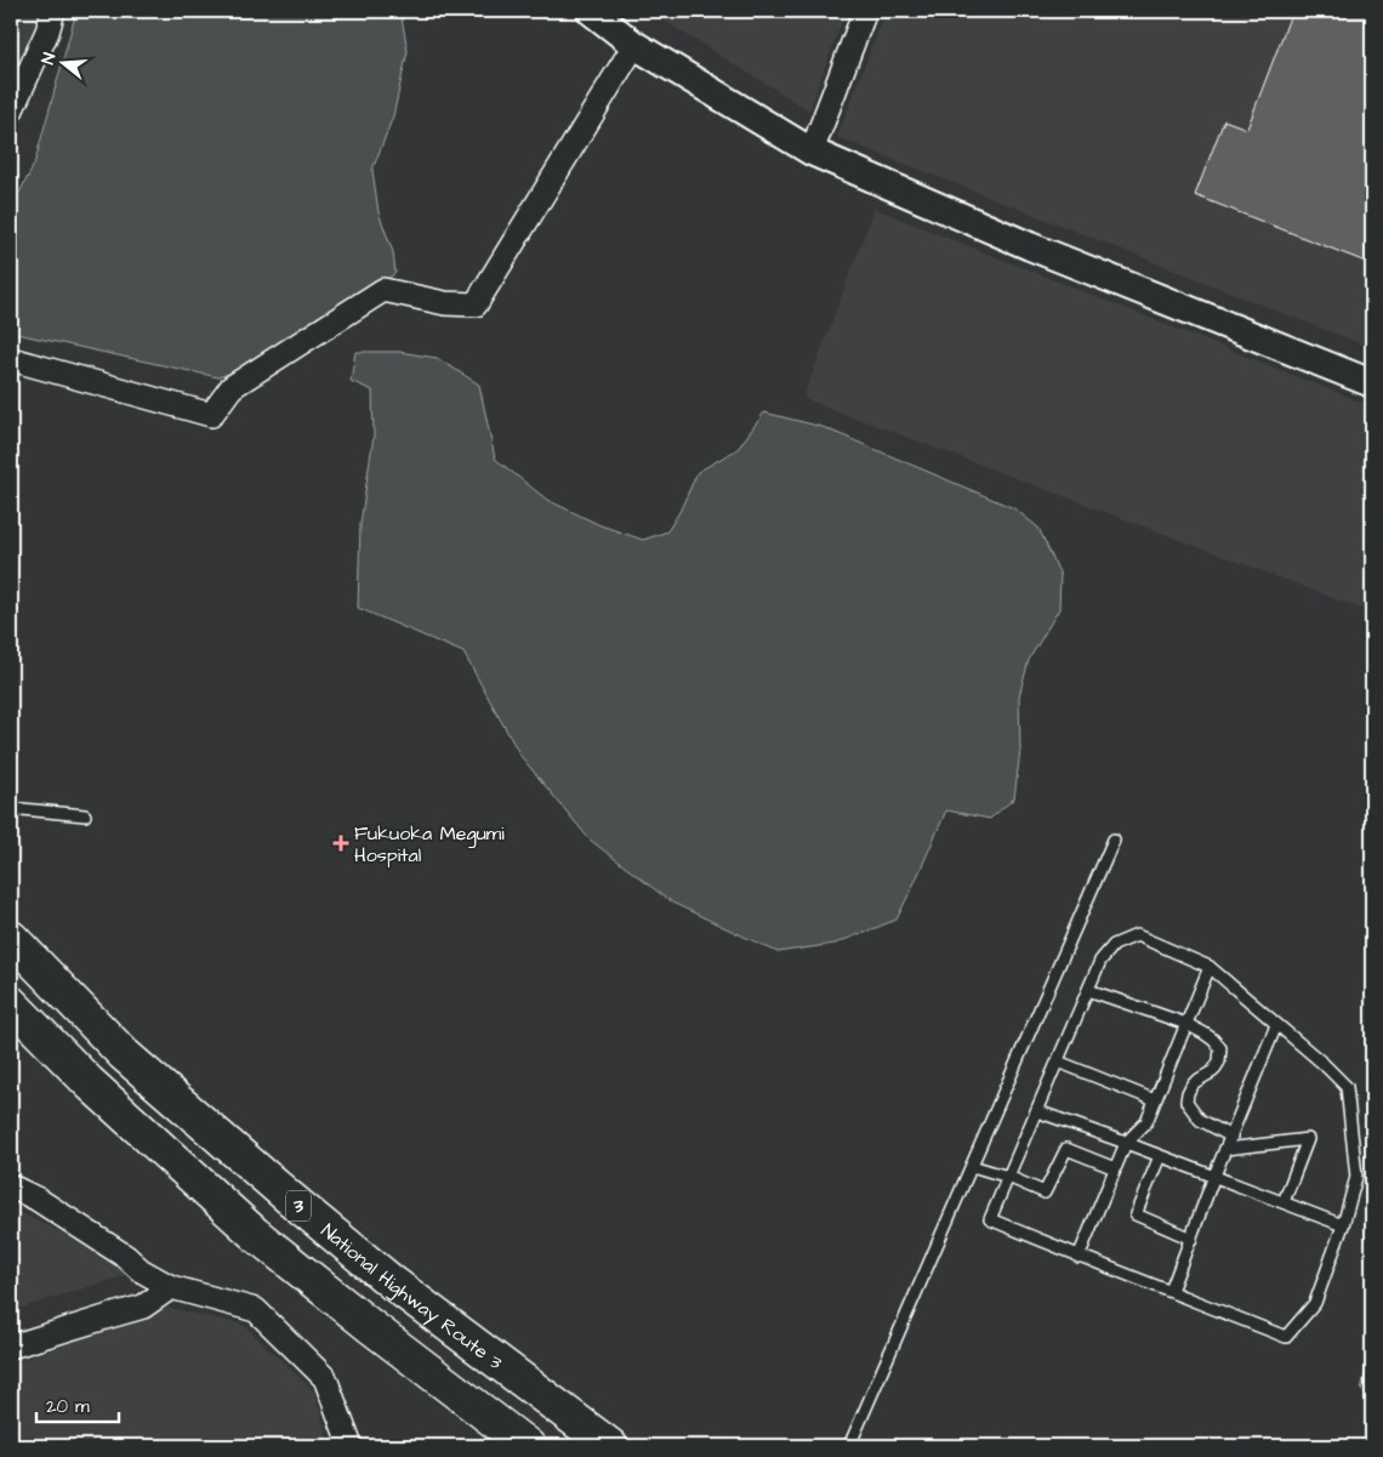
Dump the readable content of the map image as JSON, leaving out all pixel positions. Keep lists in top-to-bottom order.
{
  "streets": {
    "highway": ["3", "National Highway Route 3"]
  },
  "places": {
    "health": ["Fukuoka Megumi Hospital"]
  },
  "scale_bar": "20 m",
  "north": "left"
}
